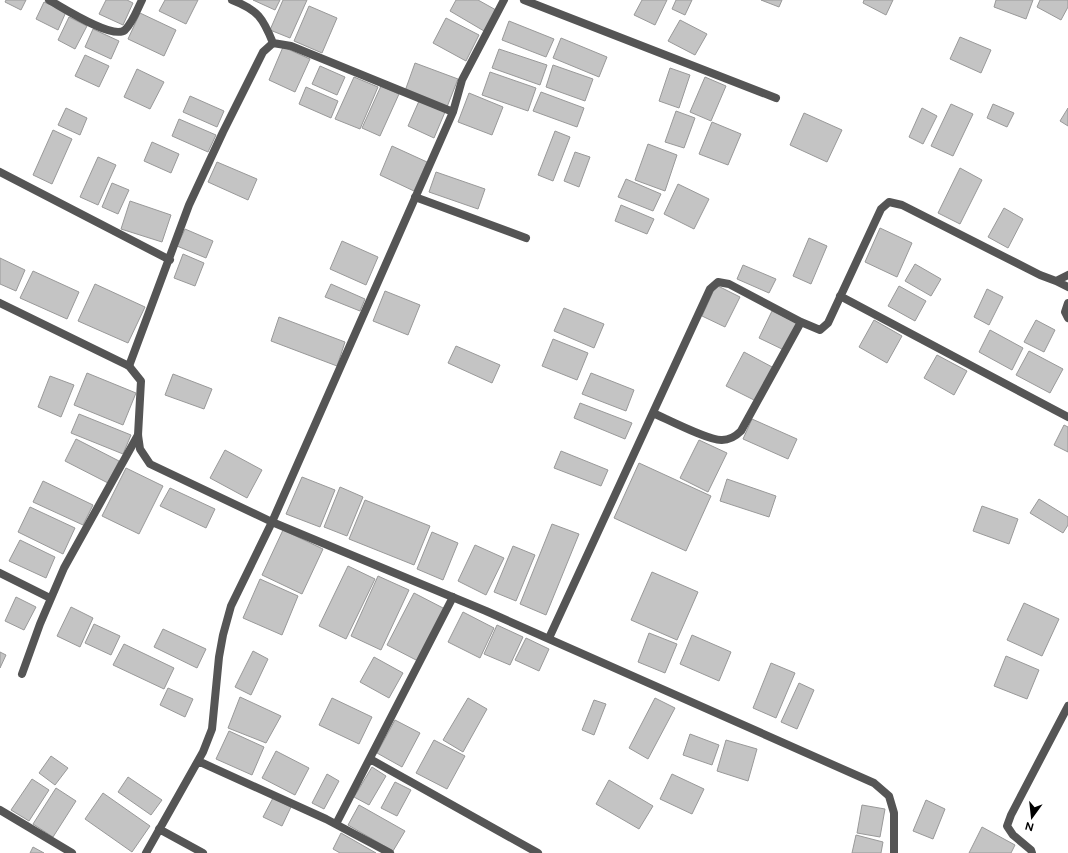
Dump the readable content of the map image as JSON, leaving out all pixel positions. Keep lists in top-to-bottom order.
{
  "north": "bottom"
}
